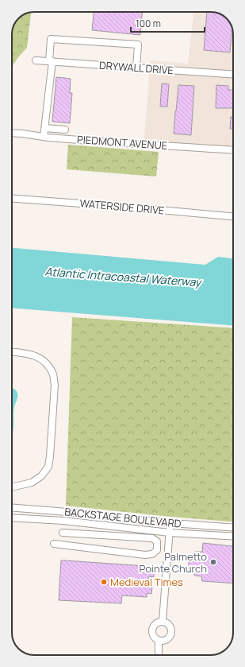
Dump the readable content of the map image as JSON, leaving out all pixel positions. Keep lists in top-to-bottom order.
{
  "streets": {
    "street": [
      "DRYWALL DRIVE",
      "PIEDMONT AVENUE",
      "WATERSIDE DRIVE",
      "BACKSTAGE BOULEVARD"
    ]
  },
  "water": ["Atlantic Intracoastal Waterway"],
  "places": ["Palmetto Pointe Church", "Medieval Times"],
  "scale_bar": "100 m"
}
